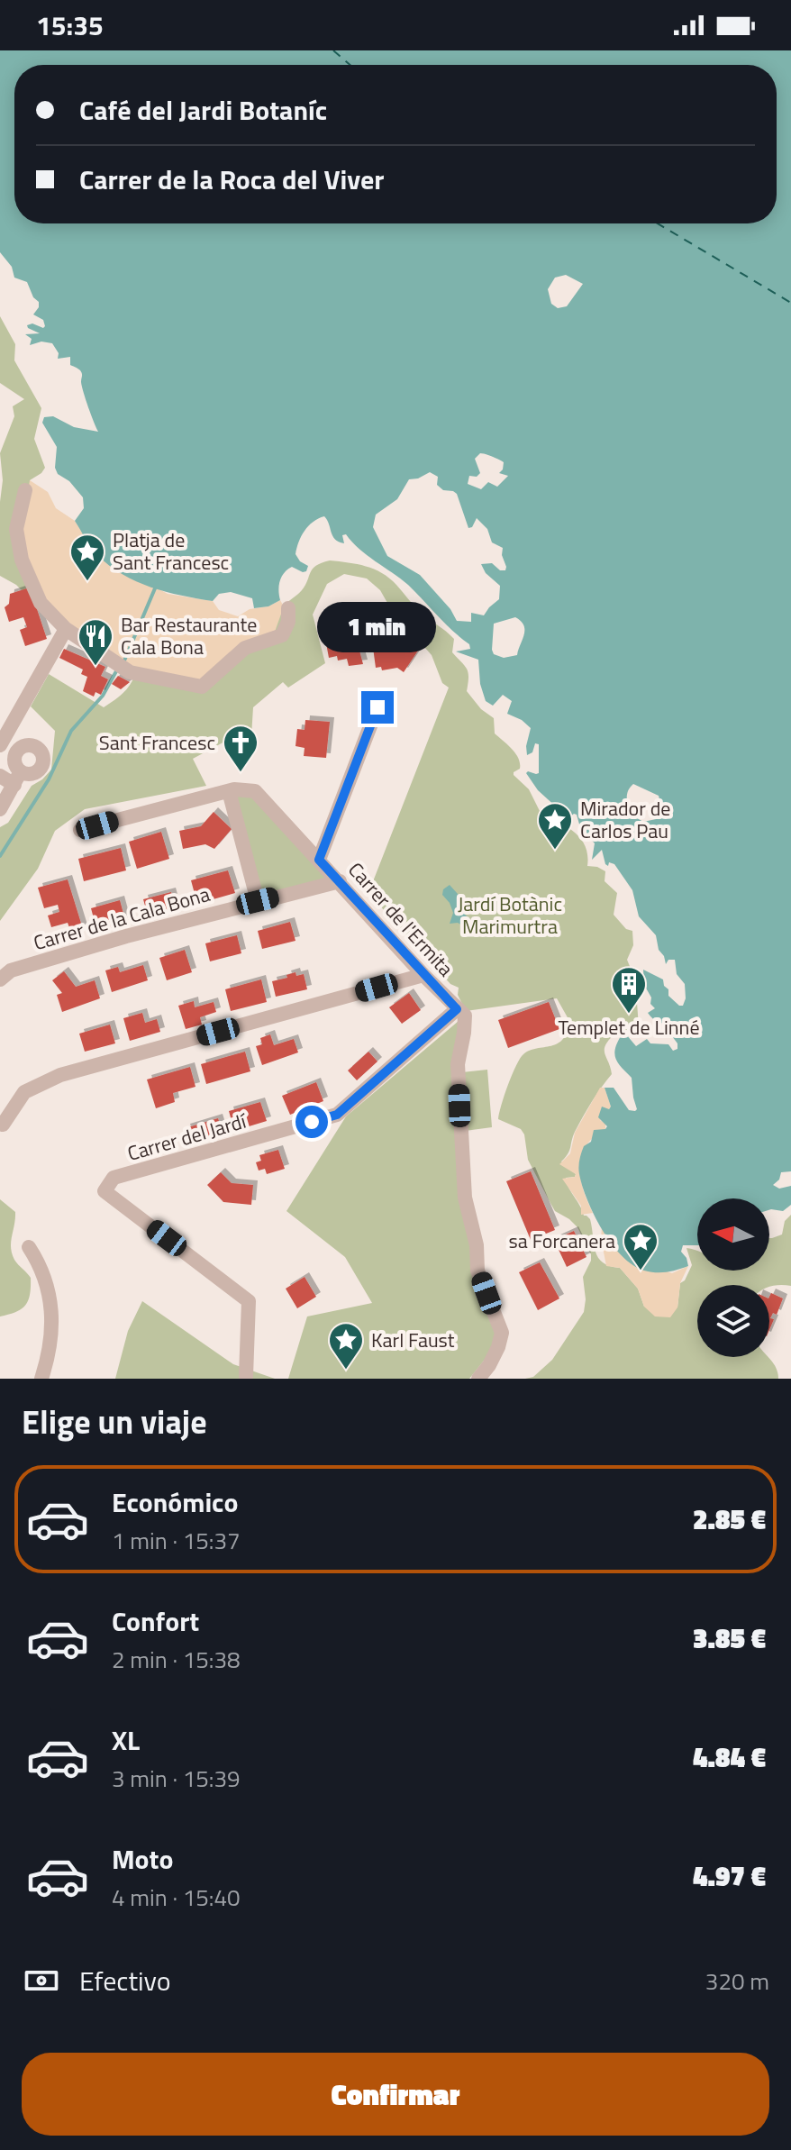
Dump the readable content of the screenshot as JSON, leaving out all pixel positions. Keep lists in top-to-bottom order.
{
  "streets": {
    "street": ["Carrer de la Cala Bona", "Carrer de l'Ermita", "Carrer del Jardí"]
  },
  "crossings": [
    ["Carrer de la Cala Bona", "Carrer de l'Ermita"],
    ["Carrer de l'Ermita", "Carrer del Jardí"]
  ],
  "parks": ["Jardí Botànic Marimurtra"],
  "places": {
    "place": [
      "Platja de Sant Francesc",
      "Mirador de Carlos Pau",
      "sa Forcanera",
      "Karl Faust"
    ],
    "restaurant": ["Bar Restaurante Cala Bona"],
    "church": ["Sant Francesc"],
    "building": ["Templet de Linné"]
  },
  "north": "left",
  "page": {
    "status": "15:35",
    "banner": ["Café del Jardi Botaníc", "Carrer de la Roca del Viver"],
    "bubble": "1 min",
    "heading": "Elige un viaje",
    "list": [
      {
        "name": "Económico",
        "note": "1 min · 15:37",
        "value": "2.85 €"
      },
      {
        "name": "Confort",
        "note": "2 min · 15:38",
        "value": "3.85 €"
      },
      {
        "name": "XL",
        "note": "3 min · 15:39",
        "value": "4.84 €"
      },
      {
        "name": "Moto",
        "note": "4 min · 15:40",
        "value": "4.97 €"
      }
    ],
    "pay": ["Efectivo", "320 m"],
    "buttons": "Confirmar"
  }
}
